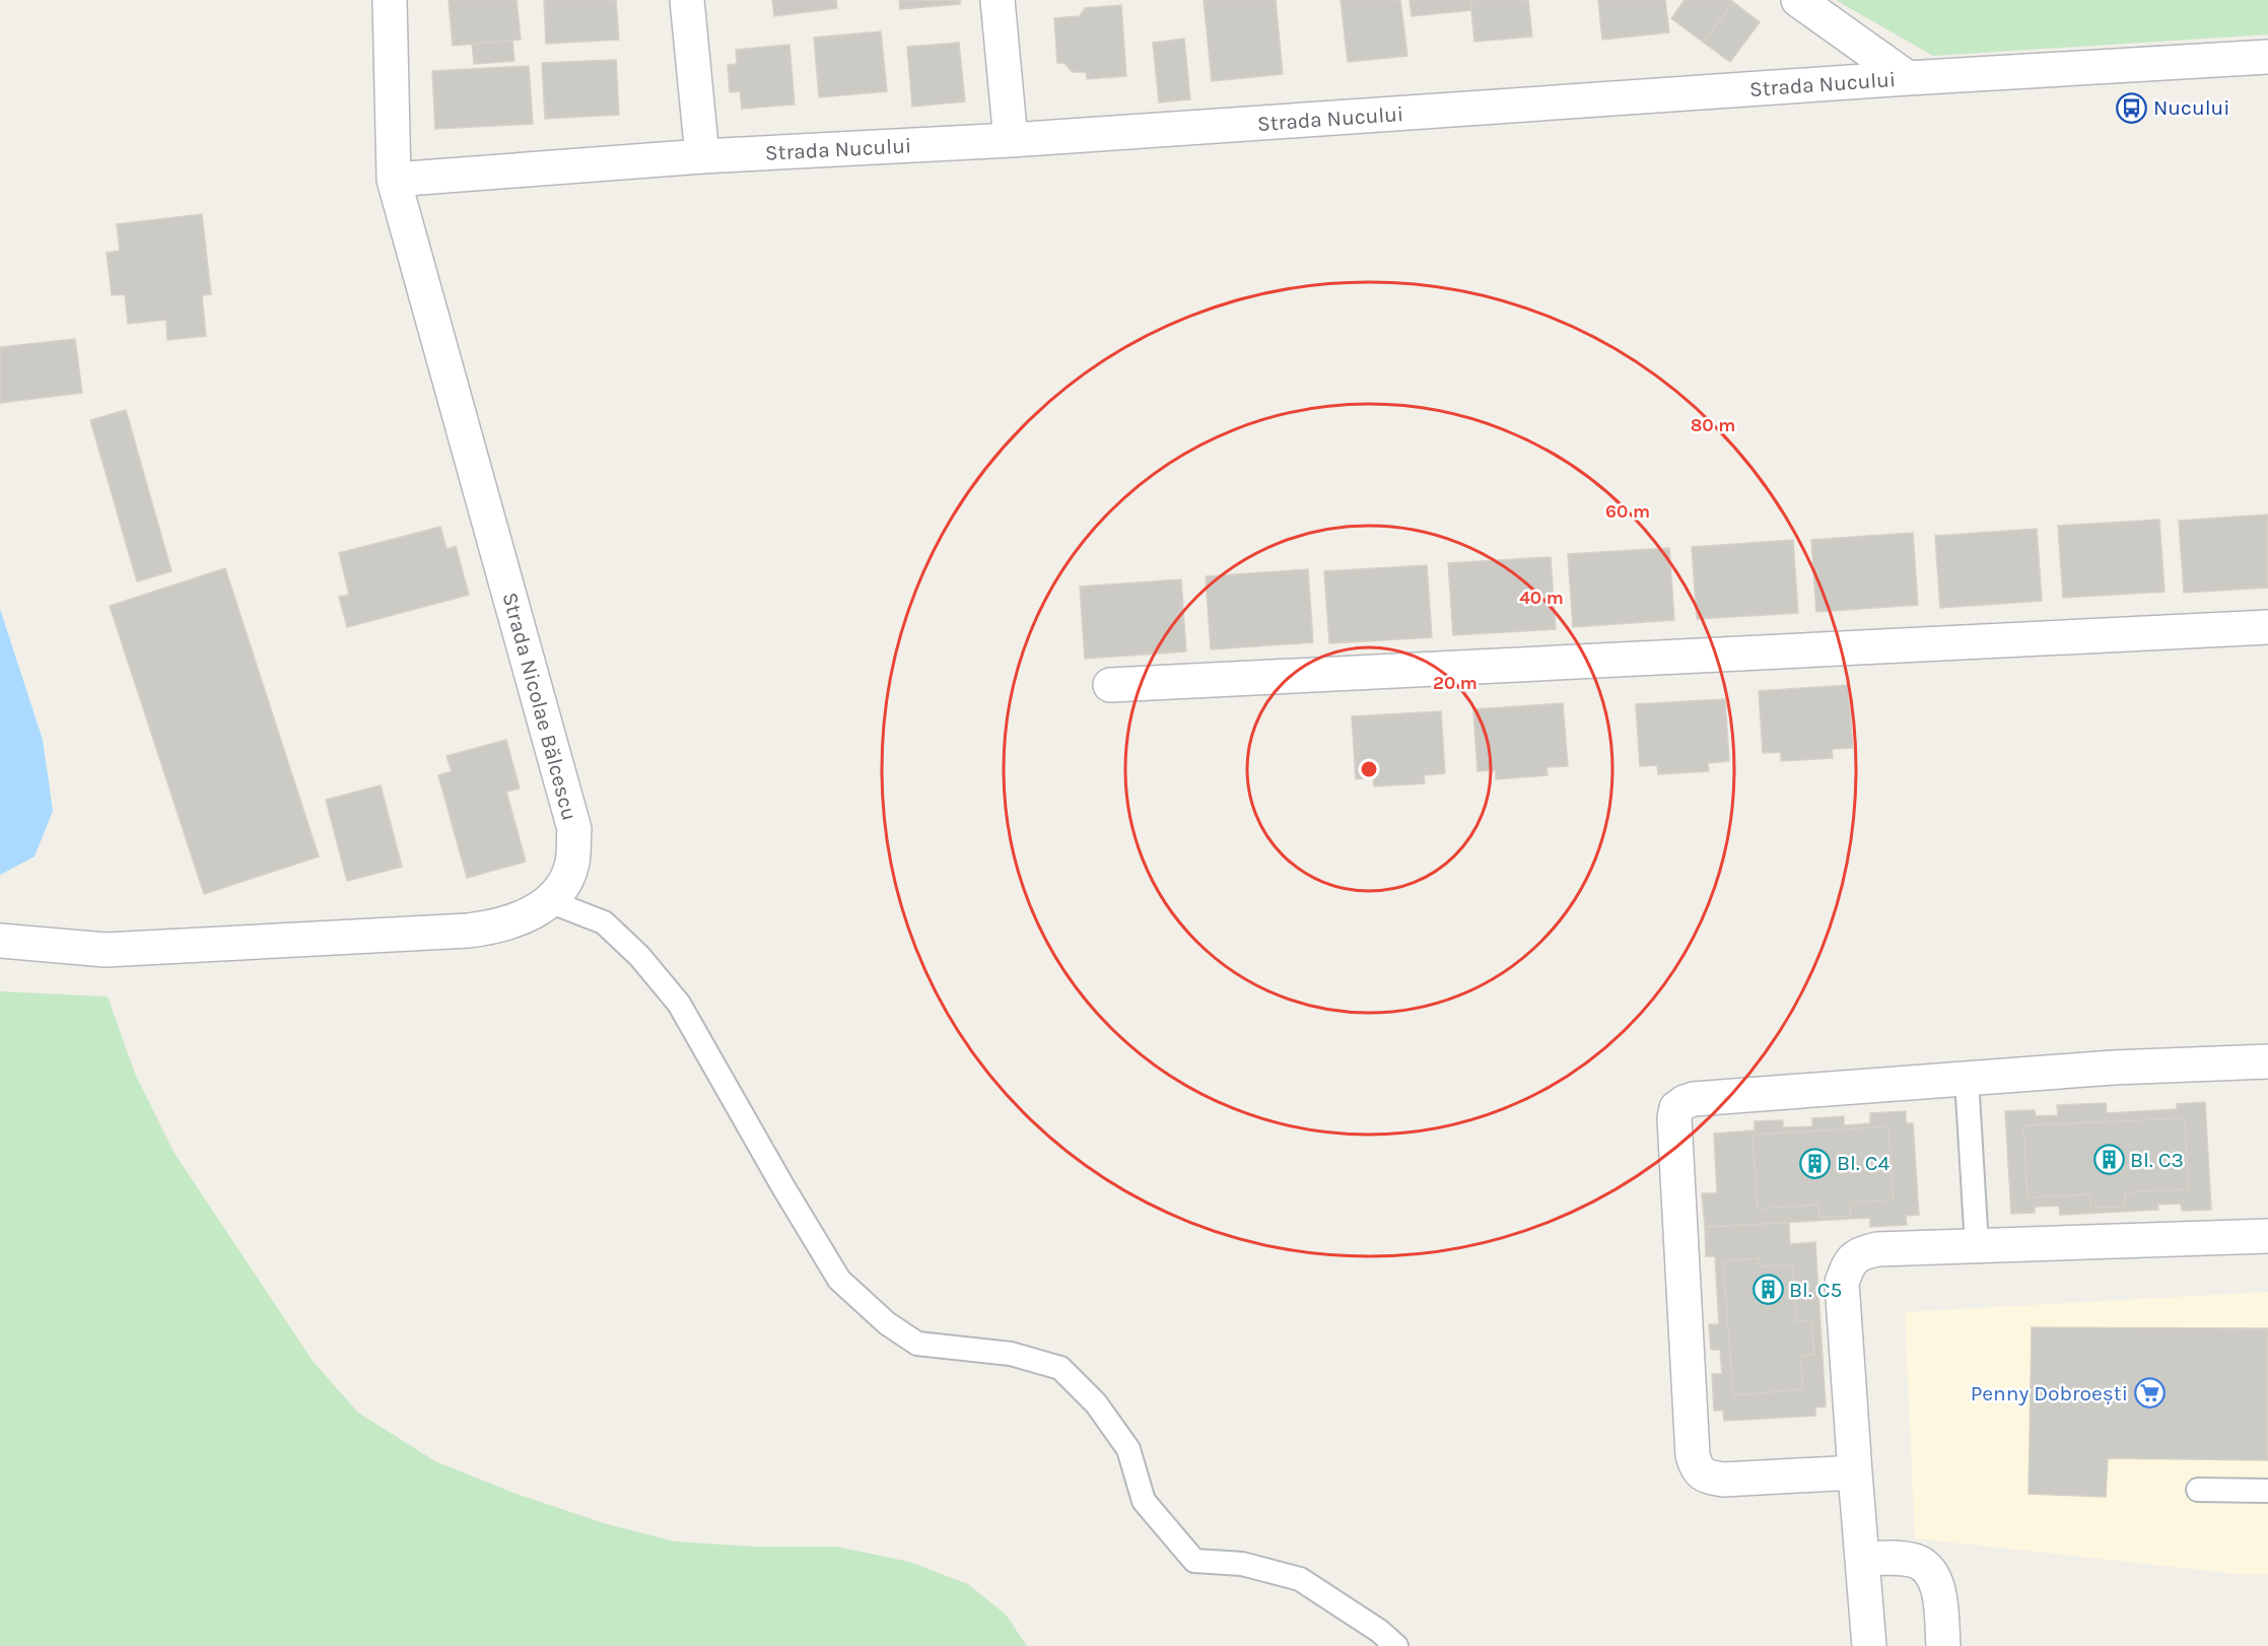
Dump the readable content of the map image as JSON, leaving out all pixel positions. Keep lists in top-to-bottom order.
{
  "streets": {
    "street": ["Strada Nucului", "Strada Nicolae Bălcescu"]
  },
  "crossings": [
    ["Strada Nucului", "Strada Nicolae Bălcescu"]
  ],
  "places": {
    "bus stop": ["Nucului"],
    "building": ["Bl. C3", "Bl. C4", "Bl. C5"],
    "supermarket": ["Penny Dobroești"]
  },
  "rings": [
    "80 m",
    "60 m",
    "40 m",
    "20 m"
  ]
}
